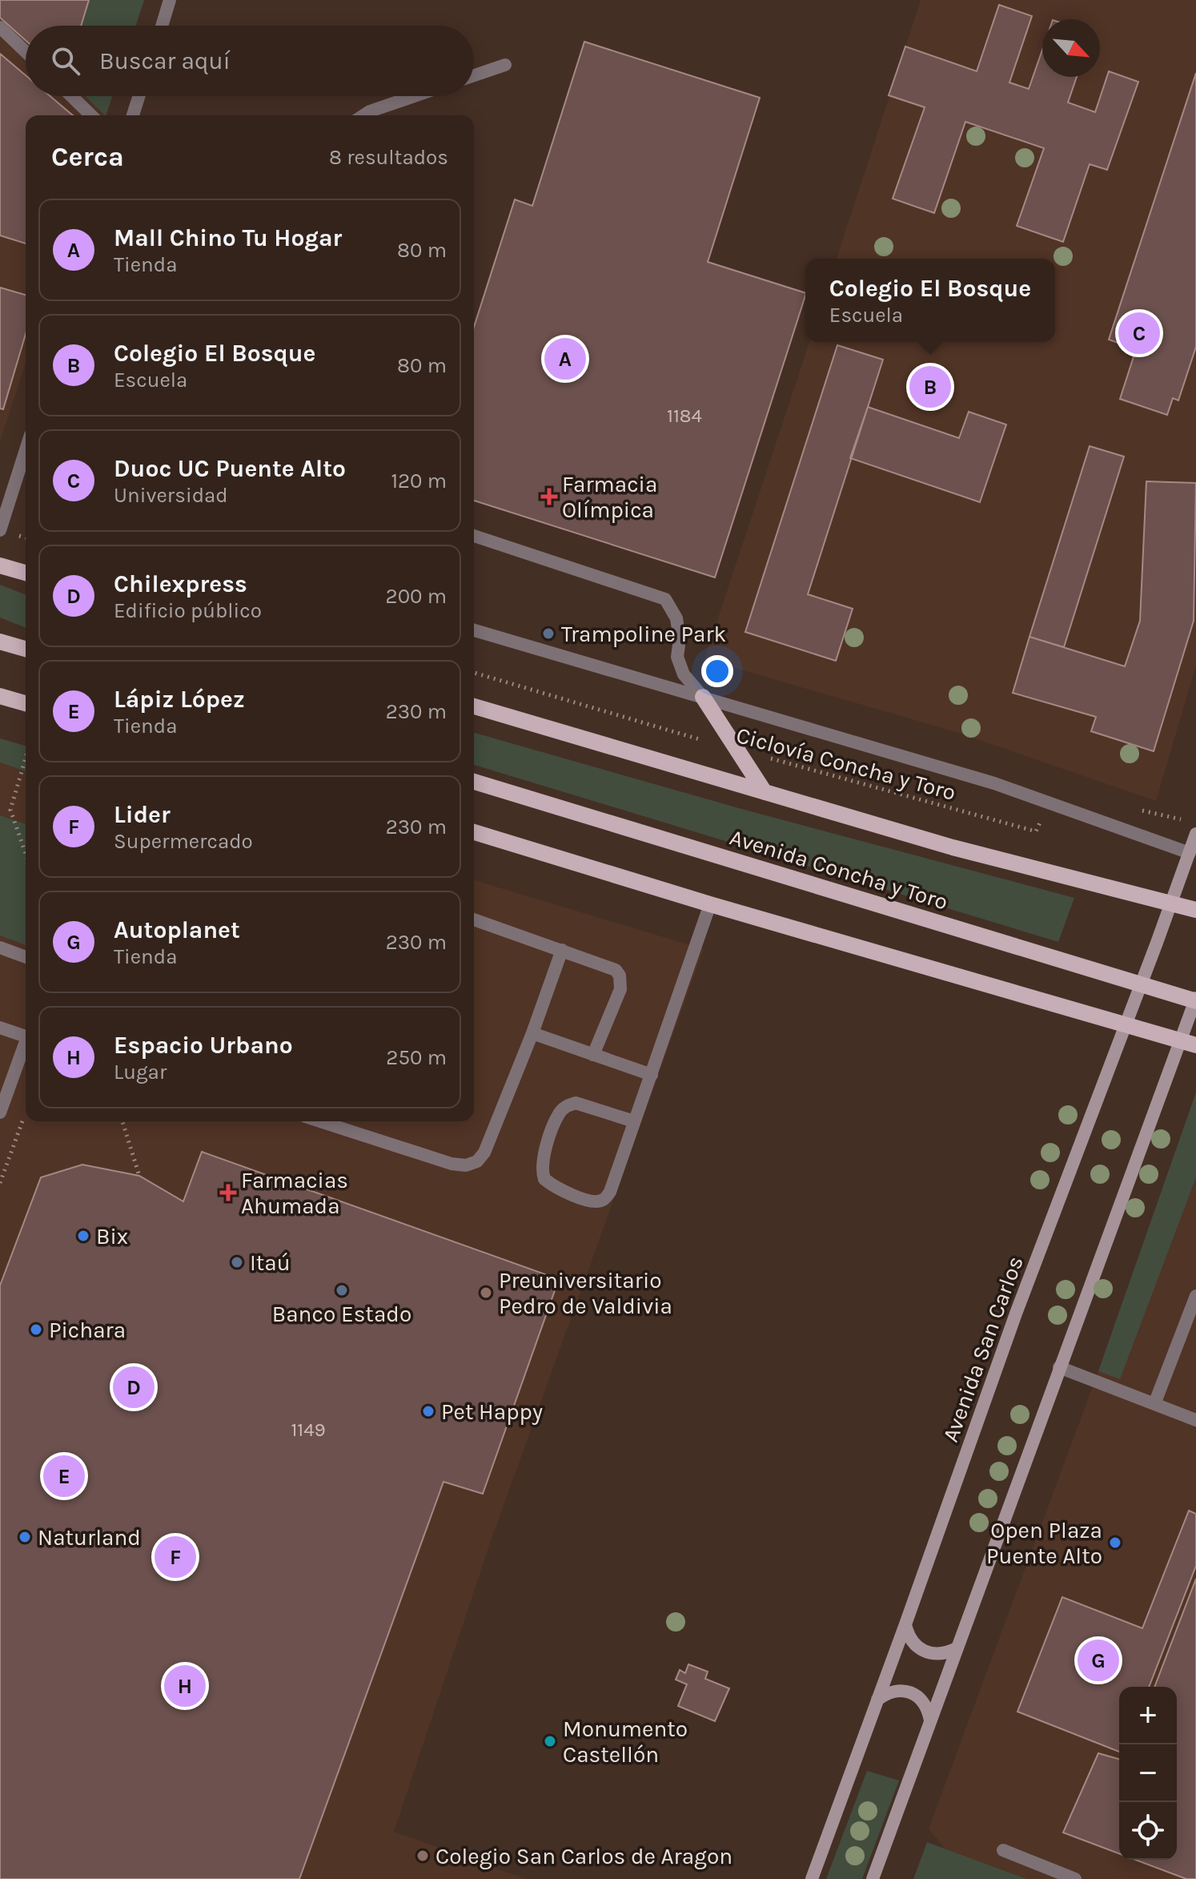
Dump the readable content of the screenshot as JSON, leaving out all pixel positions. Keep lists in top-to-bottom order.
{
  "streets": {
    "main road": ["Avenida Concha y Toro", "Avenida San Carlos"],
    "path": ["Ciclovía Concha y Toro"]
  },
  "crossings": [
    ["Avenida Concha y Toro", "Avenida San Carlos"]
  ],
  "places": {
    "health": ["Farmacia Olímpica", "Farmacias Ahumada"],
    "other": [
      "Trampoline Park",
      "Bix",
      "Itaú",
      "Banco Estado",
      "Preuniversitario Pedro de Valdivia",
      "Pichara",
      "Pet Happy",
      "Naturland",
      "Open Plaza Puente Alto",
      "Monumento Castellón",
      "Colegio San Carlos de Aragon"
    ]
  },
  "house_numbers": ["1184", "1149"],
  "north": "bottom right",
  "page": {
    "search": "Buscar aquí",
    "heading": ["Cerca", "8 resultados"],
    "list": [
      {
        "mark": "A",
        "name": "Mall Chino Tu Hogar",
        "note": "Tienda",
        "value": "80 m"
      },
      {
        "mark": "B",
        "name": "Colegio El Bosque",
        "note": "Escuela",
        "value": "80 m"
      },
      {
        "mark": "C",
        "name": "Duoc UC Puente Alto",
        "note": "Universidad",
        "value": "120 m"
      },
      {
        "mark": "D",
        "name": "Chilexpress",
        "note": "Edificio público",
        "value": "200 m"
      },
      {
        "mark": "E",
        "name": "Lápiz López",
        "note": "Tienda",
        "value": "230 m"
      },
      {
        "mark": "F",
        "name": "Lider",
        "note": "Supermercado",
        "value": "230 m"
      },
      {
        "mark": "G",
        "name": "Autoplanet",
        "note": "Tienda",
        "value": "230 m"
      },
      {
        "mark": "H",
        "name": "Espacio Urbano",
        "note": "Lugar",
        "value": "250 m"
      }
    ],
    "popup": ["Colegio El Bosque", "Escuela"],
    "pins": [
      "C",
      "A",
      "B",
      "D",
      "E",
      "F",
      "G",
      "H"
    ],
    "map_buttons": ["+", "−"]
  }
}
